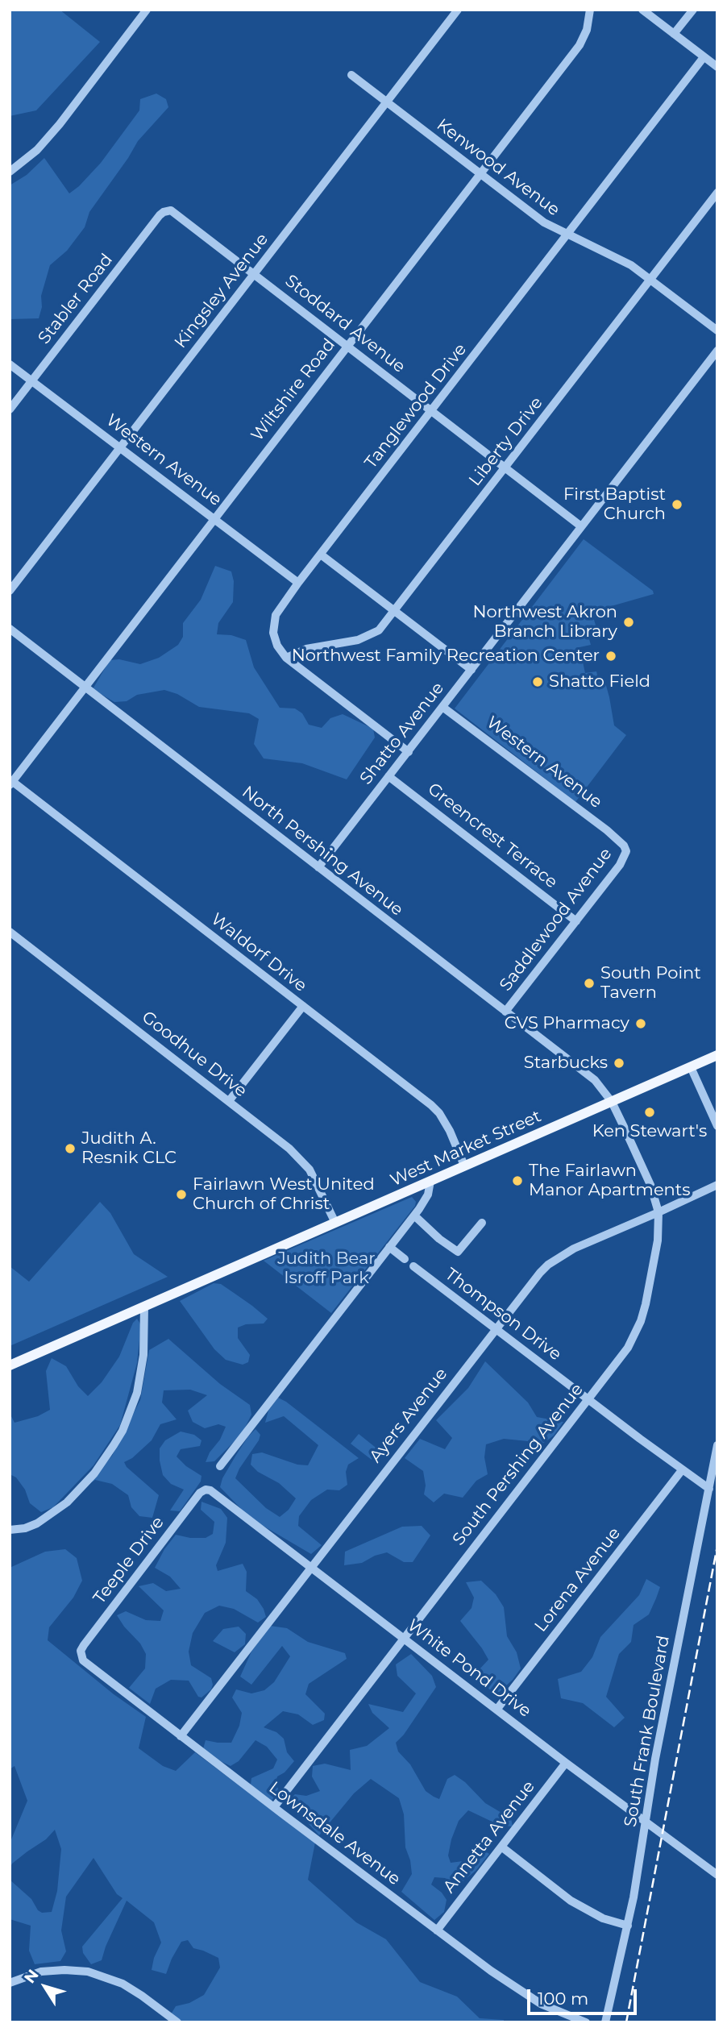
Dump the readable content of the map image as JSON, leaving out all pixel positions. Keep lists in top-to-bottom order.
{
  "streets": {
    "main road": ["West Market Street"],
    "street": [
      "Kenwood Avenue",
      "Kingsley Avenue",
      "Stabler Road",
      "Stoddard Avenue",
      "Wiltshire Road",
      "Tanglewood Drive",
      "Liberty Drive",
      "Western Avenue",
      "Shatto Avenue",
      "Greencrest Terrace",
      "North Pershing Avenue",
      "Saddlewood Avenue",
      "Waldorf Drive",
      "Goodhue Drive",
      "Thompson Drive",
      "Ayers Avenue",
      "South Pershing Avenue",
      "Teeple Drive",
      "Lorena Avenue",
      "White Pond Drive",
      "South Frank Boulevard",
      "Lownsdale Avenue",
      "Annetta Avenue"
    ]
  },
  "crossings": [
    ["Kenwood Avenue", "Kingsley Avenue"],
    ["Kenwood Avenue", "Wiltshire Road"],
    ["Kenwood Avenue", "Tanglewood Drive"],
    ["Kenwood Avenue", "Liberty Drive"],
    ["Kingsley Avenue", "Stoddard Avenue"],
    ["Kingsley Avenue", "Western Avenue"],
    ["Stabler Road", "Stoddard Avenue"],
    ["Stabler Road", "Western Avenue"],
    ["Stoddard Avenue", "Wiltshire Road"],
    ["Stoddard Avenue", "Tanglewood Drive"],
    ["Stoddard Avenue", "Liberty Drive"],
    ["Stoddard Avenue", "Shatto Avenue"],
    ["Wiltshire Road", "Western Avenue"],
    ["Wiltshire Road", "North Pershing Avenue"],
    ["Wiltshire Road", "Waldorf Drive"],
    ["Tanglewood Drive", "Liberty Drive"],
    ["Tanglewood Drive", "Western Avenue"],
    ["Tanglewood Drive", "Shatto Avenue"],
    ["Western Avenue", "Shatto Avenue"],
    ["Western Avenue", "Saddlewood Avenue"],
    ["Shatto Avenue", "Greencrest Terrace"],
    ["Shatto Avenue", "North Pershing Avenue"],
    ["Greencrest Terrace", "Saddlewood Avenue"],
    ["North Pershing Avenue", "Saddlewood Avenue"],
    ["North Pershing Avenue", "West Market Street"],
    ["North Pershing Avenue", "South Pershing Avenue"],
    ["Waldorf Drive", "West Market Street"],
    ["Goodhue Drive", "West Market Street"],
    ["West Market Street", "South Pershing Avenue"],
    ["Thompson Drive", "Ayers Avenue"],
    ["Thompson Drive", "South Pershing Avenue"],
    ["Thompson Drive", "Lorena Avenue"],
    ["Thompson Drive", "South Frank Boulevard"],
    ["Ayers Avenue", "South Pershing Avenue"],
    ["Ayers Avenue", "White Pond Drive"],
    ["Ayers Avenue", "Lownsdale Avenue"],
    ["South Pershing Avenue", "White Pond Drive"],
    ["South Pershing Avenue", "Lownsdale Avenue"],
    ["Teeple Drive", "White Pond Drive"],
    ["Teeple Drive", "Lownsdale Avenue"],
    ["Lorena Avenue", "White Pond Drive"],
    ["White Pond Drive", "South Frank Boulevard"],
    ["White Pond Drive", "Annetta Avenue"],
    ["Lownsdale Avenue", "Annetta Avenue"]
  ],
  "parks": ["Judith Bear Isroff Park"],
  "places": [
    "First Baptist Church",
    "Northwest Akron Branch Library",
    "Northwest Family Recreation Center",
    "Shatto Field",
    "South Point Tavern",
    "CVS Pharmacy",
    "Starbucks",
    "Ken Stewart's",
    "Judith A. Resnik CLC",
    "The Fairlawn Manor Apartments",
    "Fairlawn West United Church of Christ"
  ],
  "scale_bar": "100 m",
  "north": "top left"
}
